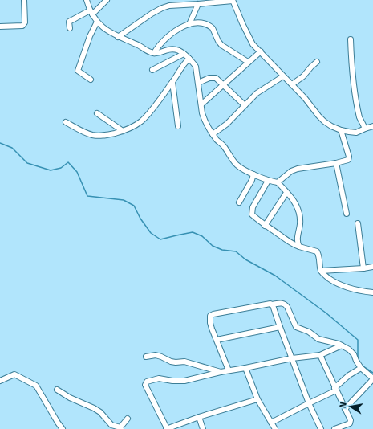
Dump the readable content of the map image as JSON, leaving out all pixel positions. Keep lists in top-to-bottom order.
{
  "north": "left"
}
